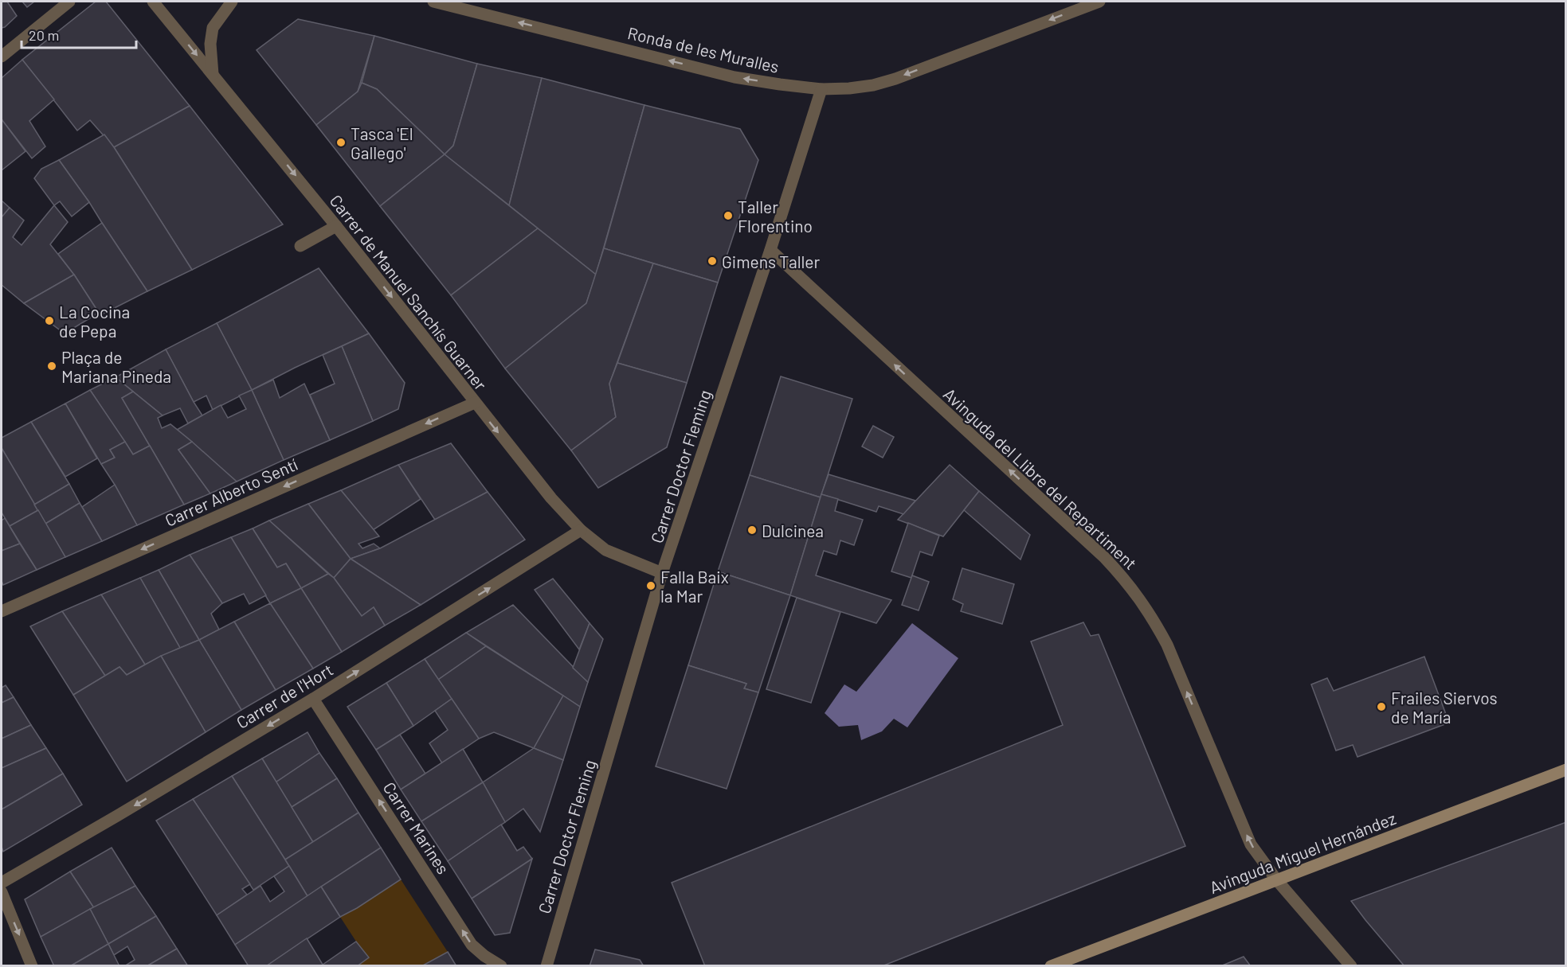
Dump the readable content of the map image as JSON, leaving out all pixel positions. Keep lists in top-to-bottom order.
{
  "streets": {
    "main road": ["Avinguda Miguel Hernández"],
    "street": [
      "Ronda de les Muralles",
      "Carrer de Manuel Sanchís Guarner",
      "Carrer Doctor Fleming",
      "Avinguda del Llibre del Repartiment",
      "Carrer Alberto Sentí",
      "Carrer de l'Hort",
      "Carrer Marines"
    ]
  },
  "crossings": [
    ["Ronda de les Muralles", "Carrer Doctor Fleming"],
    ["Carrer de Manuel Sanchís Guarner", "Carrer Doctor Fleming"],
    ["Carrer de Manuel Sanchís Guarner", "Carrer Alberto Sentí"],
    ["Carrer de Manuel Sanchís Guarner", "Carrer de l'Hort"],
    ["Carrer Doctor Fleming", "Avinguda del Llibre del Repartiment"],
    ["Avinguda del Llibre del Repartiment", "Avinguda Miguel Hernández"],
    ["Carrer de l'Hort", "Carrer Marines"]
  ],
  "one_way": [
    "Ronda de les Muralles",
    "Carrer de Manuel Sanchís Guarner",
    "Avinguda del Llibre del Repartiment",
    "Carrer Alberto Sentí",
    "Carrer Marines"
  ],
  "places": [
    "Tasca 'El Gallego'",
    "Taller Florentino",
    "Gimens Taller",
    "La Cocina de Pepa",
    "Plaça de Mariana Pineda",
    "Dulcinea",
    "Falla Baix la Mar",
    "Frailes Siervos de María"
  ],
  "scale_bar": "20 m"
}
